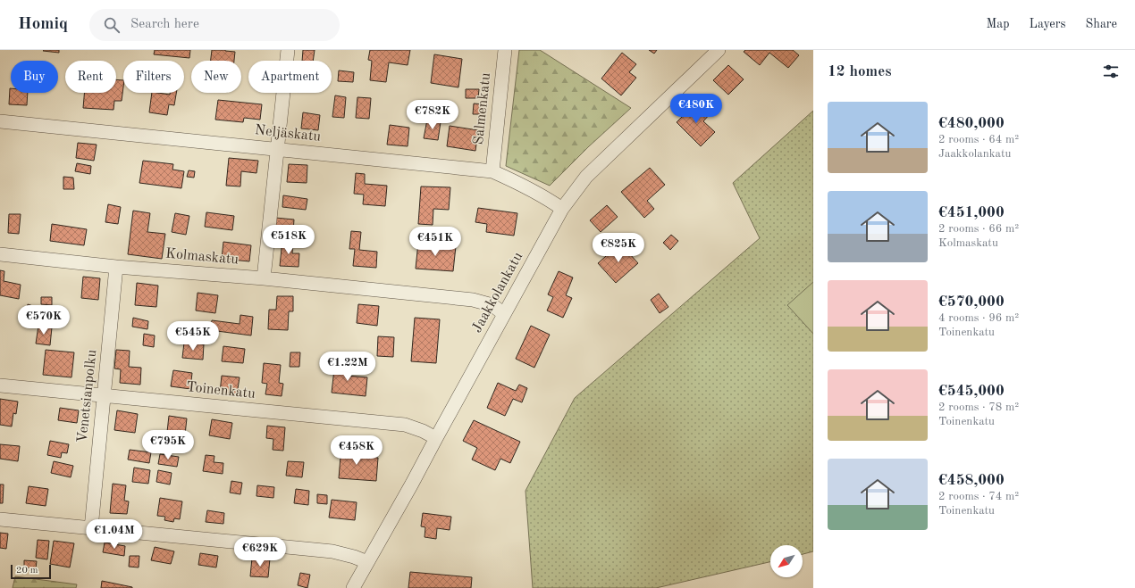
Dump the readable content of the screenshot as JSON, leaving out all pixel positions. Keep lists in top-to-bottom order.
{
  "streets": {
    "street": [
      "Salmenkatu",
      "Neljäskatu",
      "Kolmaskatu",
      "Jaakkolankatu",
      "Toinenkatu",
      "Venetsianpolku"
    ]
  },
  "crossings": [
    ["Salmenkatu", "Neljäskatu"],
    ["Neljäskatu", "Jaakkolankatu"],
    ["Kolmaskatu", "Jaakkolankatu"],
    ["Kolmaskatu", "Venetsianpolku"],
    ["Jaakkolankatu", "Toinenkatu"],
    ["Toinenkatu", "Venetsianpolku"]
  ],
  "scale_bar": "20 m",
  "north": "bottom left",
  "page": {
    "header": "Homiq",
    "search": "Search here",
    "nav": ["Map", "Layers", "Share"],
    "heading": "12 homes",
    "chip": [
      "Buy",
      "Rent",
      "Filters",
      "New",
      "Apartment"
    ],
    "list": [
      {
        "name": "€480,000",
        "note": "2 rooms · 64 m² · Jaakkolankatu"
      },
      {
        "name": "€451,000",
        "note": "2 rooms · 66 m² · Kolmaskatu"
      },
      {
        "name": "€570,000",
        "note": "4 rooms · 96 m² · Toinenkatu"
      },
      {
        "name": "€545,000",
        "note": "2 rooms · 78 m² · Toinenkatu"
      },
      {
        "name": "€458,000",
        "note": "2 rooms · 74 m² · Toinenkatu"
      }
    ],
    "price": [
      "€480K",
      "€782K",
      "€518K",
      "€451K",
      "€825K",
      "€570K",
      "€545K",
      "€1.22M",
      "€795K",
      "€458K",
      "€1.04M",
      "€629K"
    ],
    "scale": "20 m"
  }
}
